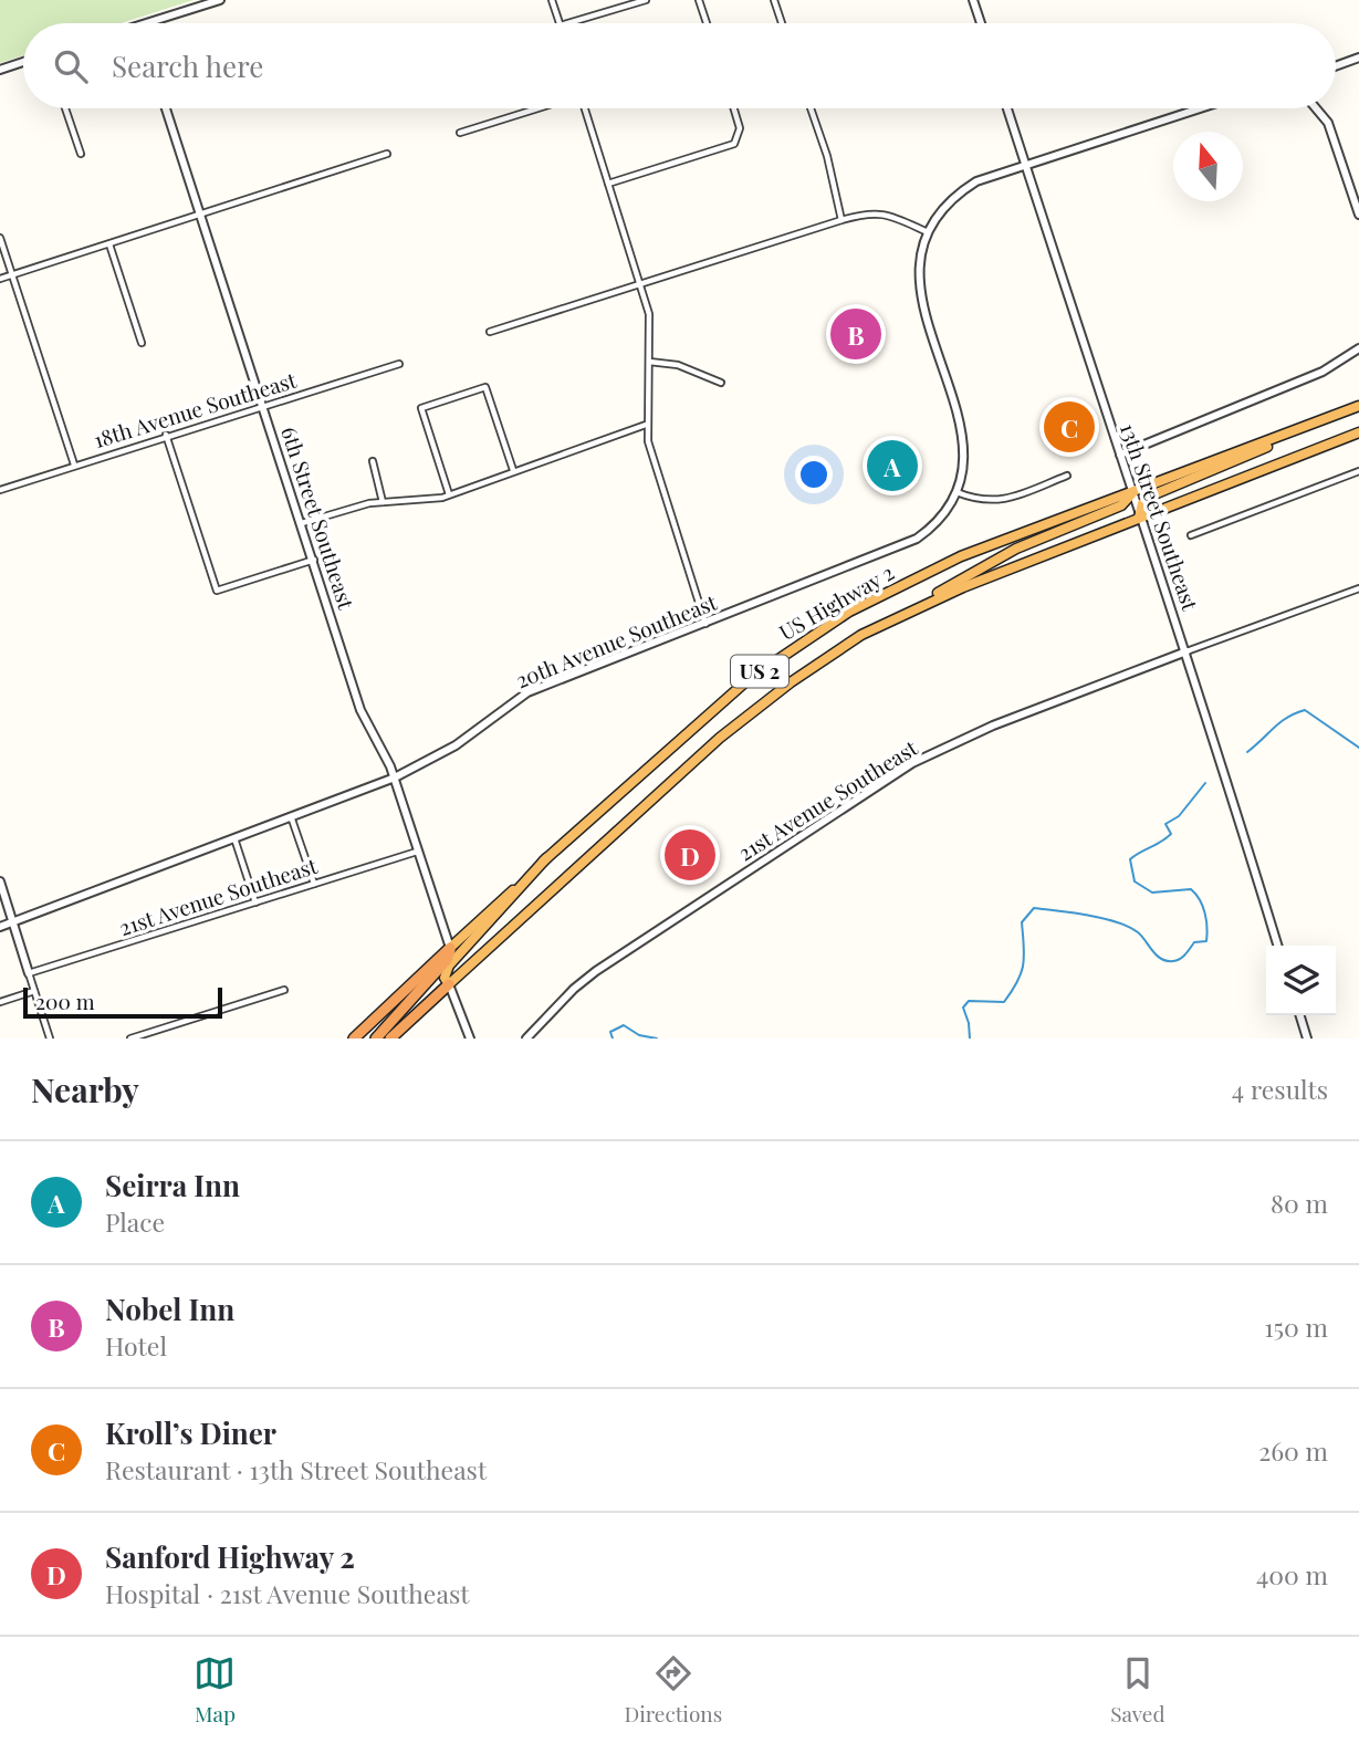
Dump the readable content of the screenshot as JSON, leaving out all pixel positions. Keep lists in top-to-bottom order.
{
  "streets": {
    "highway": ["US Highway 2", "US 2"],
    "street": [
      "18th Avenue Southeast",
      "13th Street Southeast",
      "6th Street Southeast",
      "20th Avenue Southeast",
      "21st Avenue Southeast"
    ]
  },
  "crossings": [
    ["18th Avenue Southeast", "6th Street Southeast"],
    ["13th Street Southeast", "US Highway 2"],
    ["13th Street Southeast", "21st Avenue Southeast"],
    ["6th Street Southeast", "US Highway 2"],
    ["6th Street Southeast", "20th Avenue Southeast"],
    ["6th Street Southeast", "21st Avenue Southeast"]
  ],
  "scale_bar": "200 m",
  "north": "top",
  "page": {
    "search": "Search here",
    "pins": [
      "B",
      "C",
      "A",
      "D"
    ],
    "scale": "200 m",
    "heading": ["Nearby", "4 results"],
    "list": [
      {
        "mark": "A",
        "name": "Seirra Inn",
        "note": "Place",
        "value": "80 m"
      },
      {
        "mark": "B",
        "name": "Nobel Inn",
        "note": "Hotel",
        "value": "150 m"
      },
      {
        "mark": "C",
        "name": "Kroll’s Diner",
        "note": "Restaurant · 13th Street Southeast",
        "value": "260 m"
      },
      {
        "mark": "D",
        "name": "Sanford Highway 2",
        "note": "Hospital · 21st Avenue Southeast",
        "value": "400 m"
      }
    ],
    "nav": ["Map", "Directions", "Saved"]
  }
}
